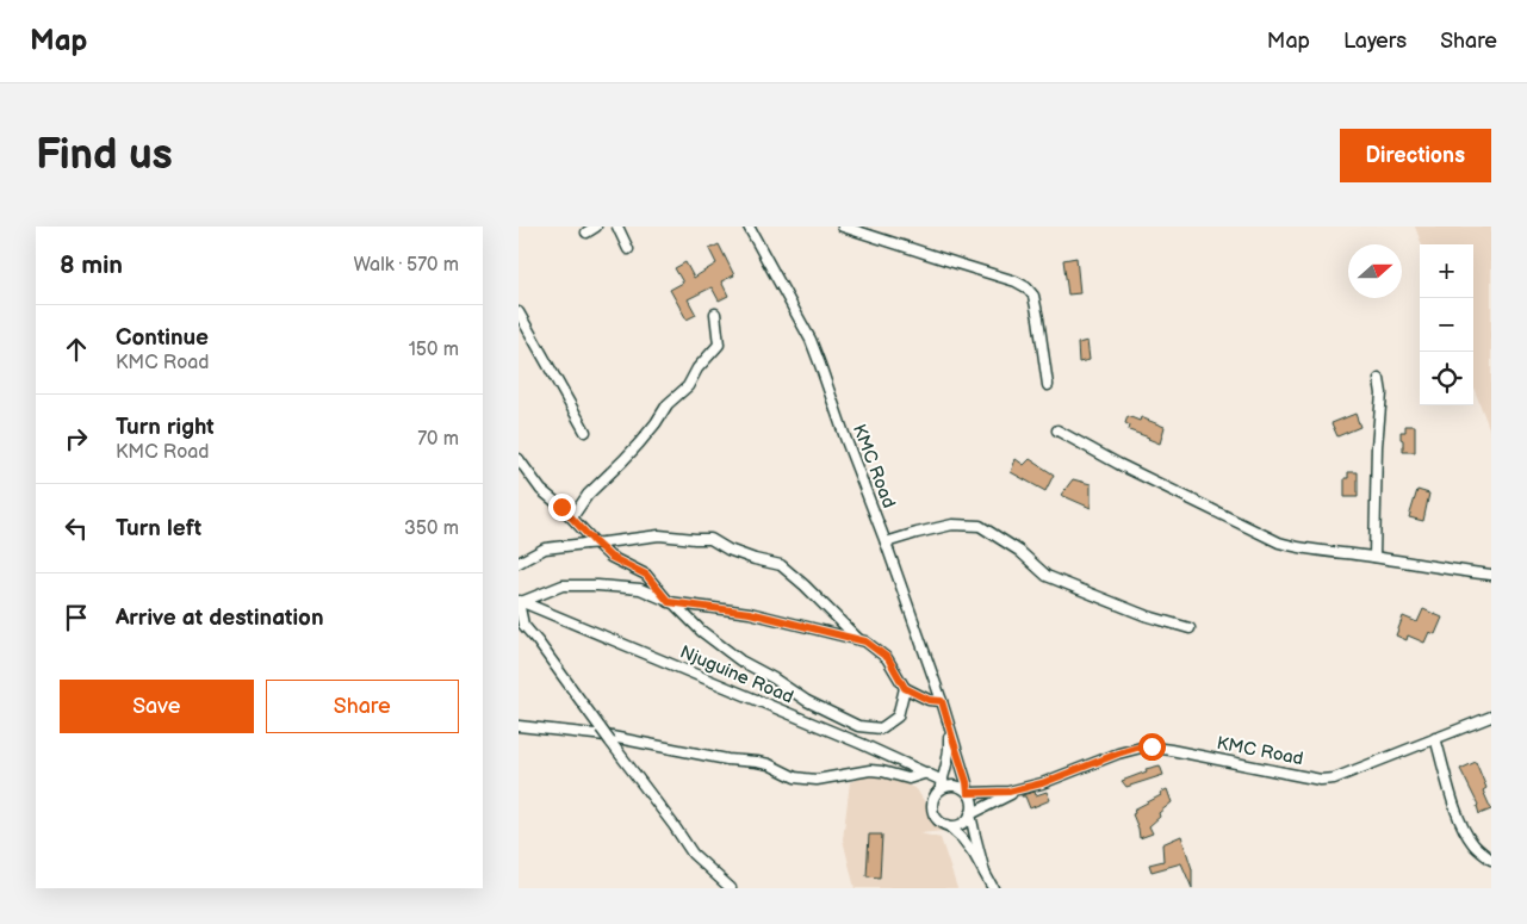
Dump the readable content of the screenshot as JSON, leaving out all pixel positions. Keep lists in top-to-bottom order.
{
  "streets": {
    "street": ["KMC Road", "Njuguine Road"]
  },
  "crossings": [
    ["KMC Road", "Njuguine Road"]
  ],
  "north": "right",
  "page": {
    "header": "Map",
    "nav": ["Map", "Layers", "Share"],
    "buttons": [
      "Directions",
      ["Save", "Share"]
    ],
    "title": "Find us",
    "heading": ["8 min", "Walk · 570 m"],
    "map_buttons": ["+", "−"],
    "list": [
      ["Continue", "KMC Road", "150 m"],
      ["Turn right", "KMC Road", "70 m"],
      ["Turn left", "350 m"],
      "Arrive at destination"
    ]
  }
}
